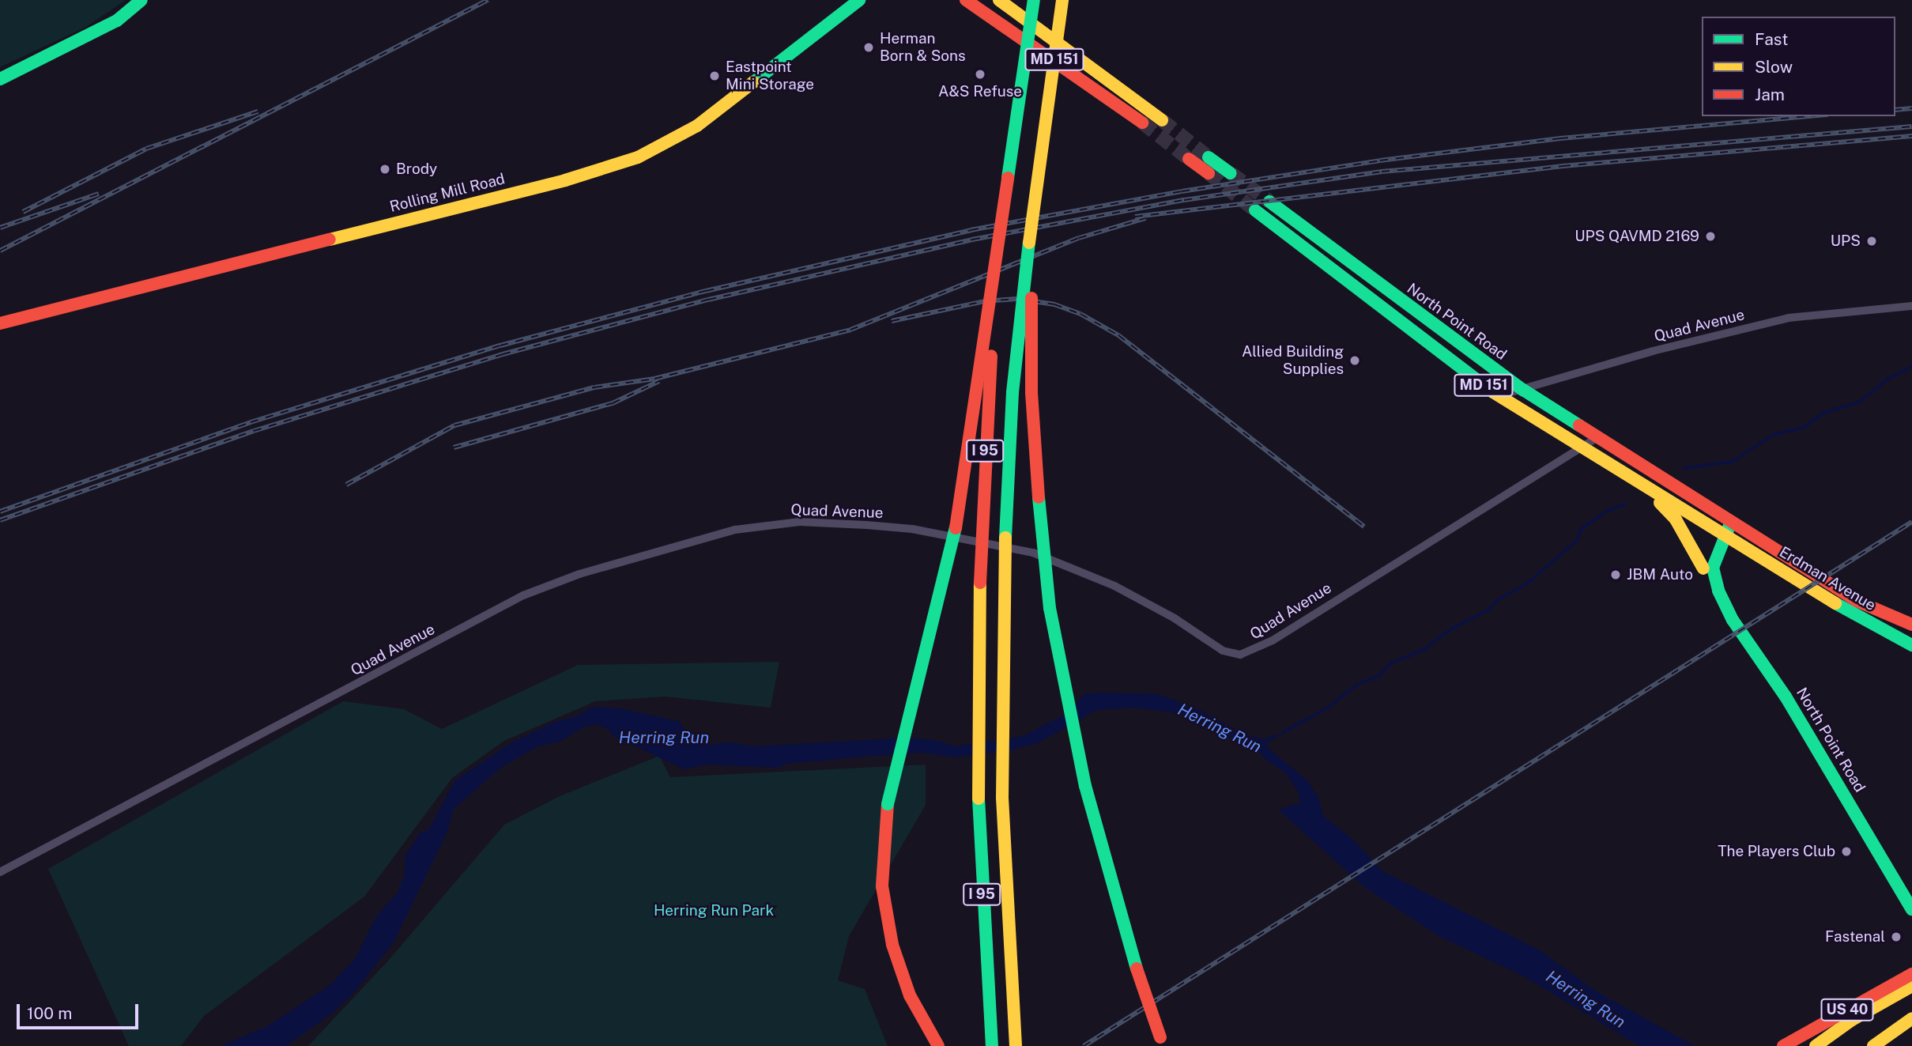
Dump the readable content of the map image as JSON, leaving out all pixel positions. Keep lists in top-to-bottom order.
{
  "streets": {
    "main road": [
      "MD 151",
      "Rolling Mill Road",
      "North Point Road",
      "I 95",
      "Erdman Avenue",
      "US 40"
    ],
    "street": ["Quad Avenue"]
  },
  "crossings": [
    ["MD 151", "North Point Road"],
    ["MD 151", "Quad Avenue"],
    ["MD 151", "Erdman Avenue"],
    ["North Point Road", "Quad Avenue"],
    ["North Point Road", "Erdman Avenue"]
  ],
  "water": ["Herring Run"],
  "parks": ["Herring Run Park"],
  "places": [
    "Herman Born & Sons",
    "A&S Refuse",
    "Eastpoint Mini Storage",
    "Brody",
    "UPS QAVMD 2169",
    "UPS",
    "Allied Building Supplies",
    "JBM Auto",
    "The Players Club",
    "Fastenal"
  ],
  "legend": ["Fast", "Slow", "Jam"],
  "scale_bar": "100 m"
}
